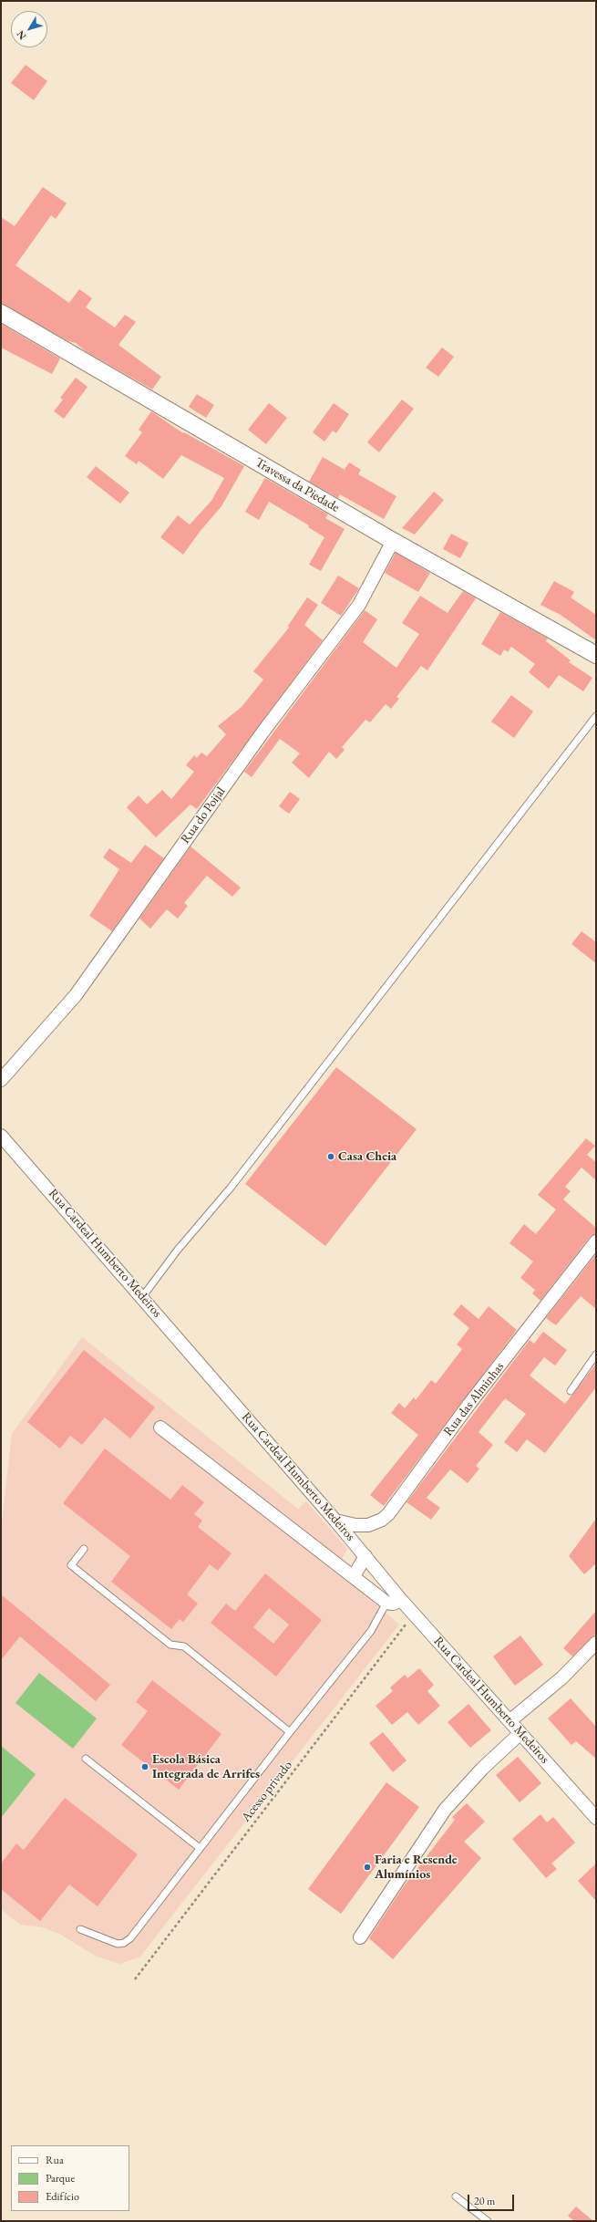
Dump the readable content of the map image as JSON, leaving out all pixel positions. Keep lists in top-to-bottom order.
{
  "streets": {
    "street": [
      "Travessa da Piedade",
      "Rua do Poijal",
      "Rua Cardeal Humberto Medeiros",
      "Rua das Alminhas"
    ],
    "path": ["Acesso privado"]
  },
  "crossings": [
    ["Travessa da Piedade", "Rua do Poijal"],
    ["Rua Cardeal Humberto Medeiros", "Rua das Alminhas"],
    ["Rua Cardeal Humberto Medeiros", "Acesso privado"]
  ],
  "places": ["Casa Cheia", "Escola Básica Integrada de Arrifes", "Faria e Resende Alumínios"],
  "legend": ["Rua", "Parque", "Edifício"],
  "scale_bar": "20 m",
  "north": "bottom left"
}
